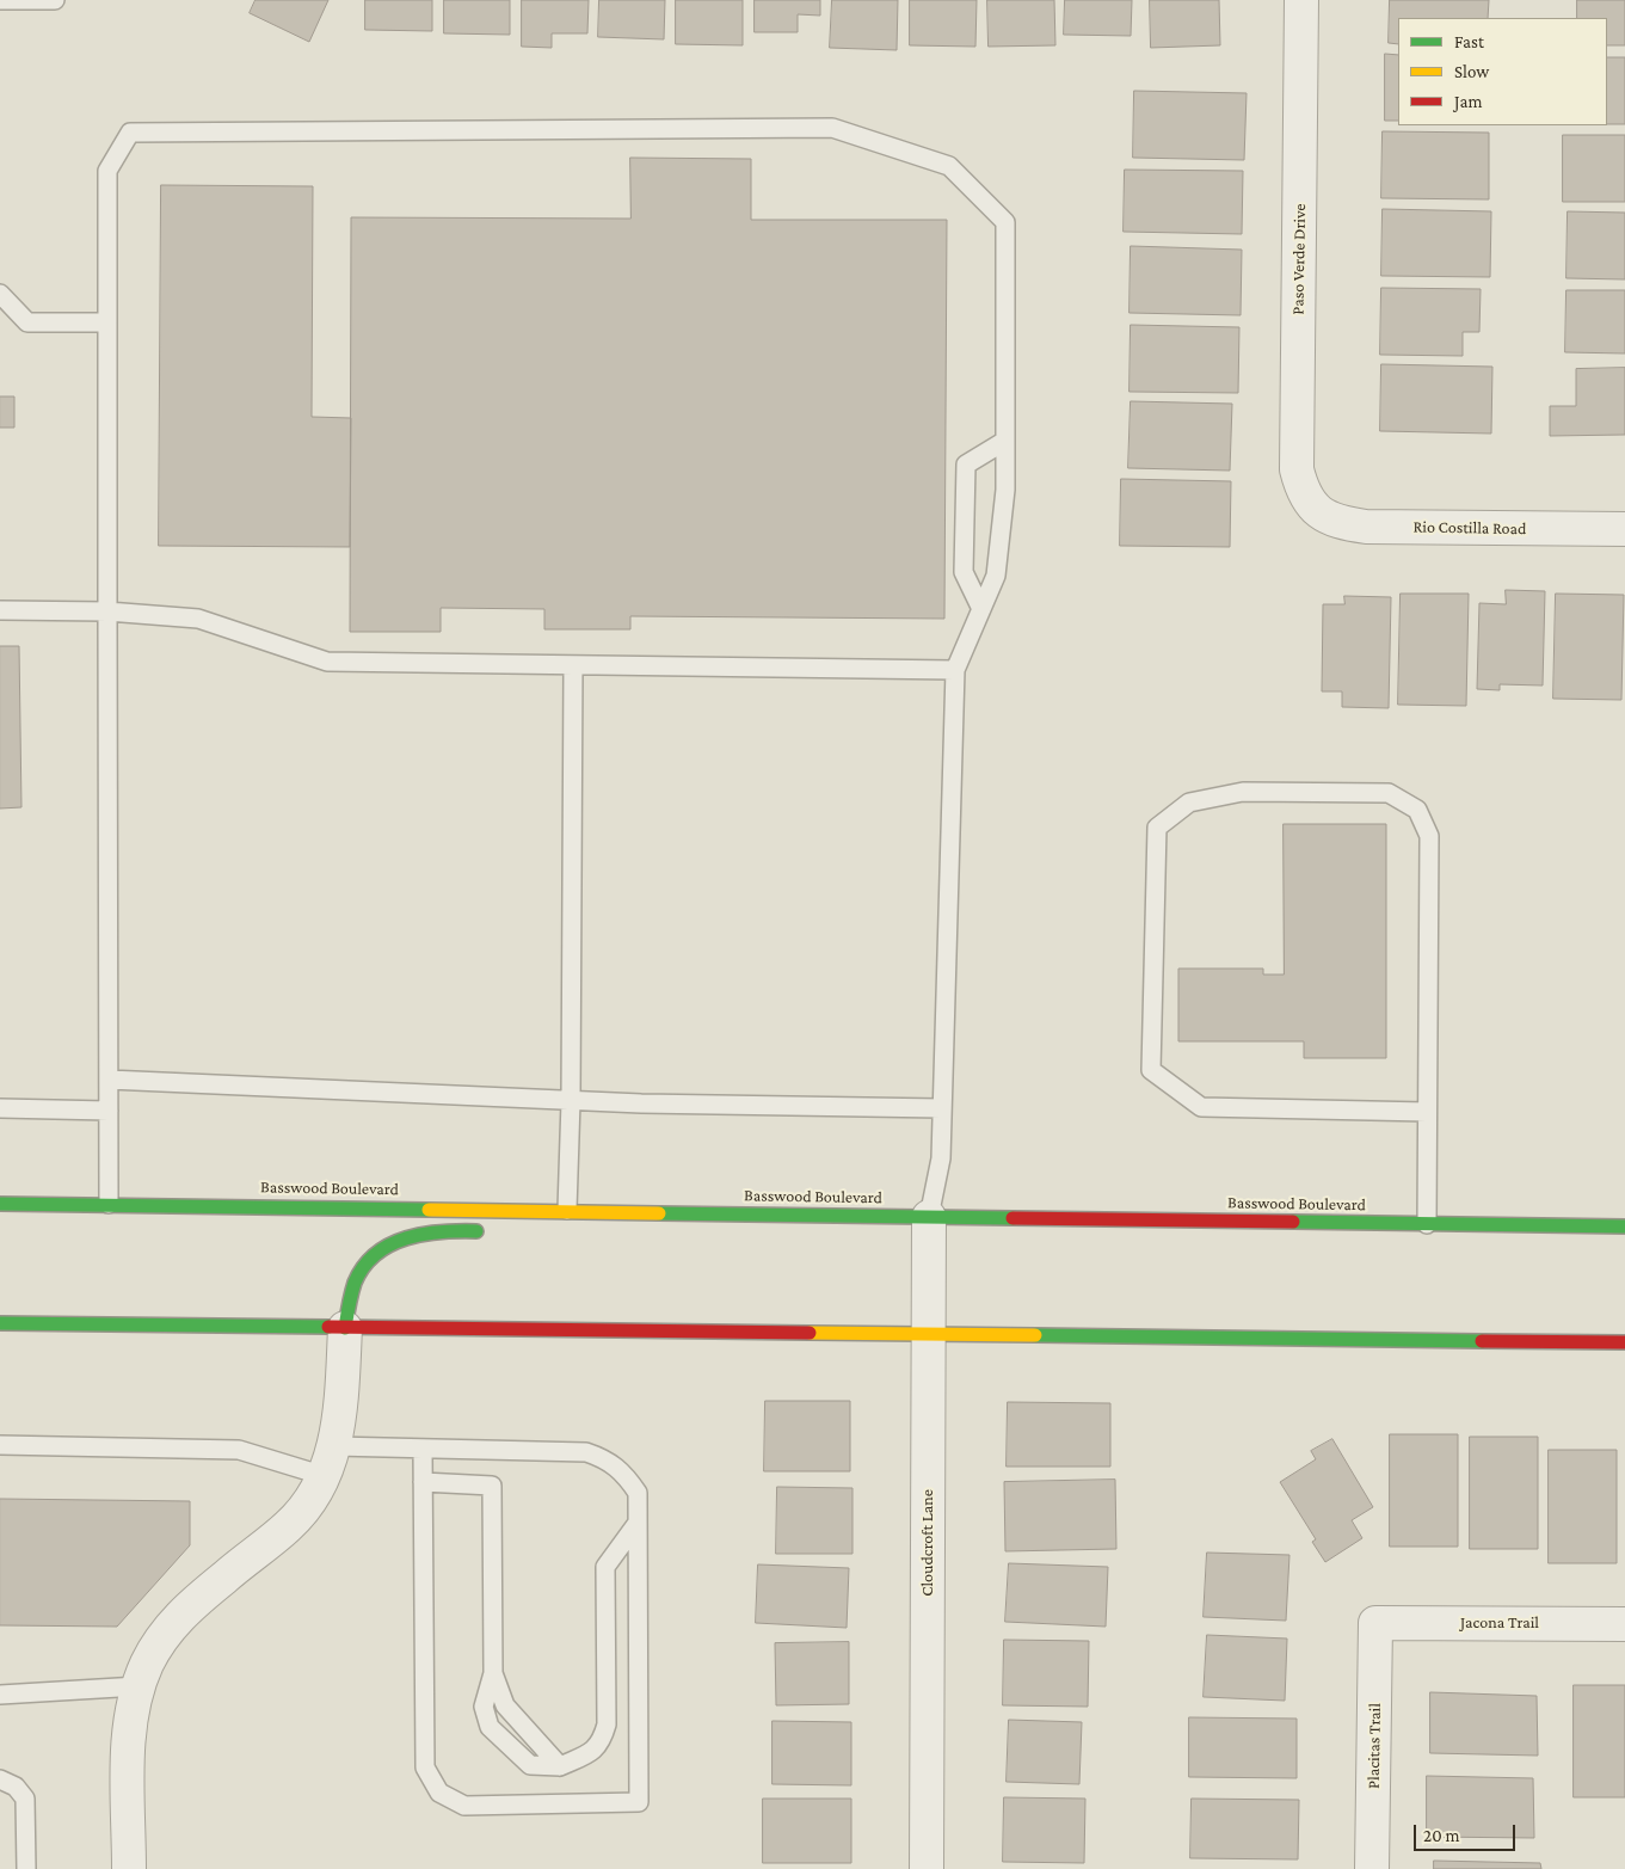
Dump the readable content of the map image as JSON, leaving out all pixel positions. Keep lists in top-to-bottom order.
{
  "streets": {
    "main road": ["Basswood Boulevard"],
    "street": [
      "Paso Verde Drive",
      "Rio Costilla Road",
      "Cloudcroft Lane",
      "Jacona Trail",
      "Placitas Trail"
    ]
  },
  "crossings": [
    ["Paso Verde Drive", "Rio Costilla Road"],
    ["Basswood Boulevard", "Cloudcroft Lane"],
    ["Jacona Trail", "Placitas Trail"]
  ],
  "legend": ["Fast", "Slow", "Jam"],
  "scale_bar": "20 m"
}
